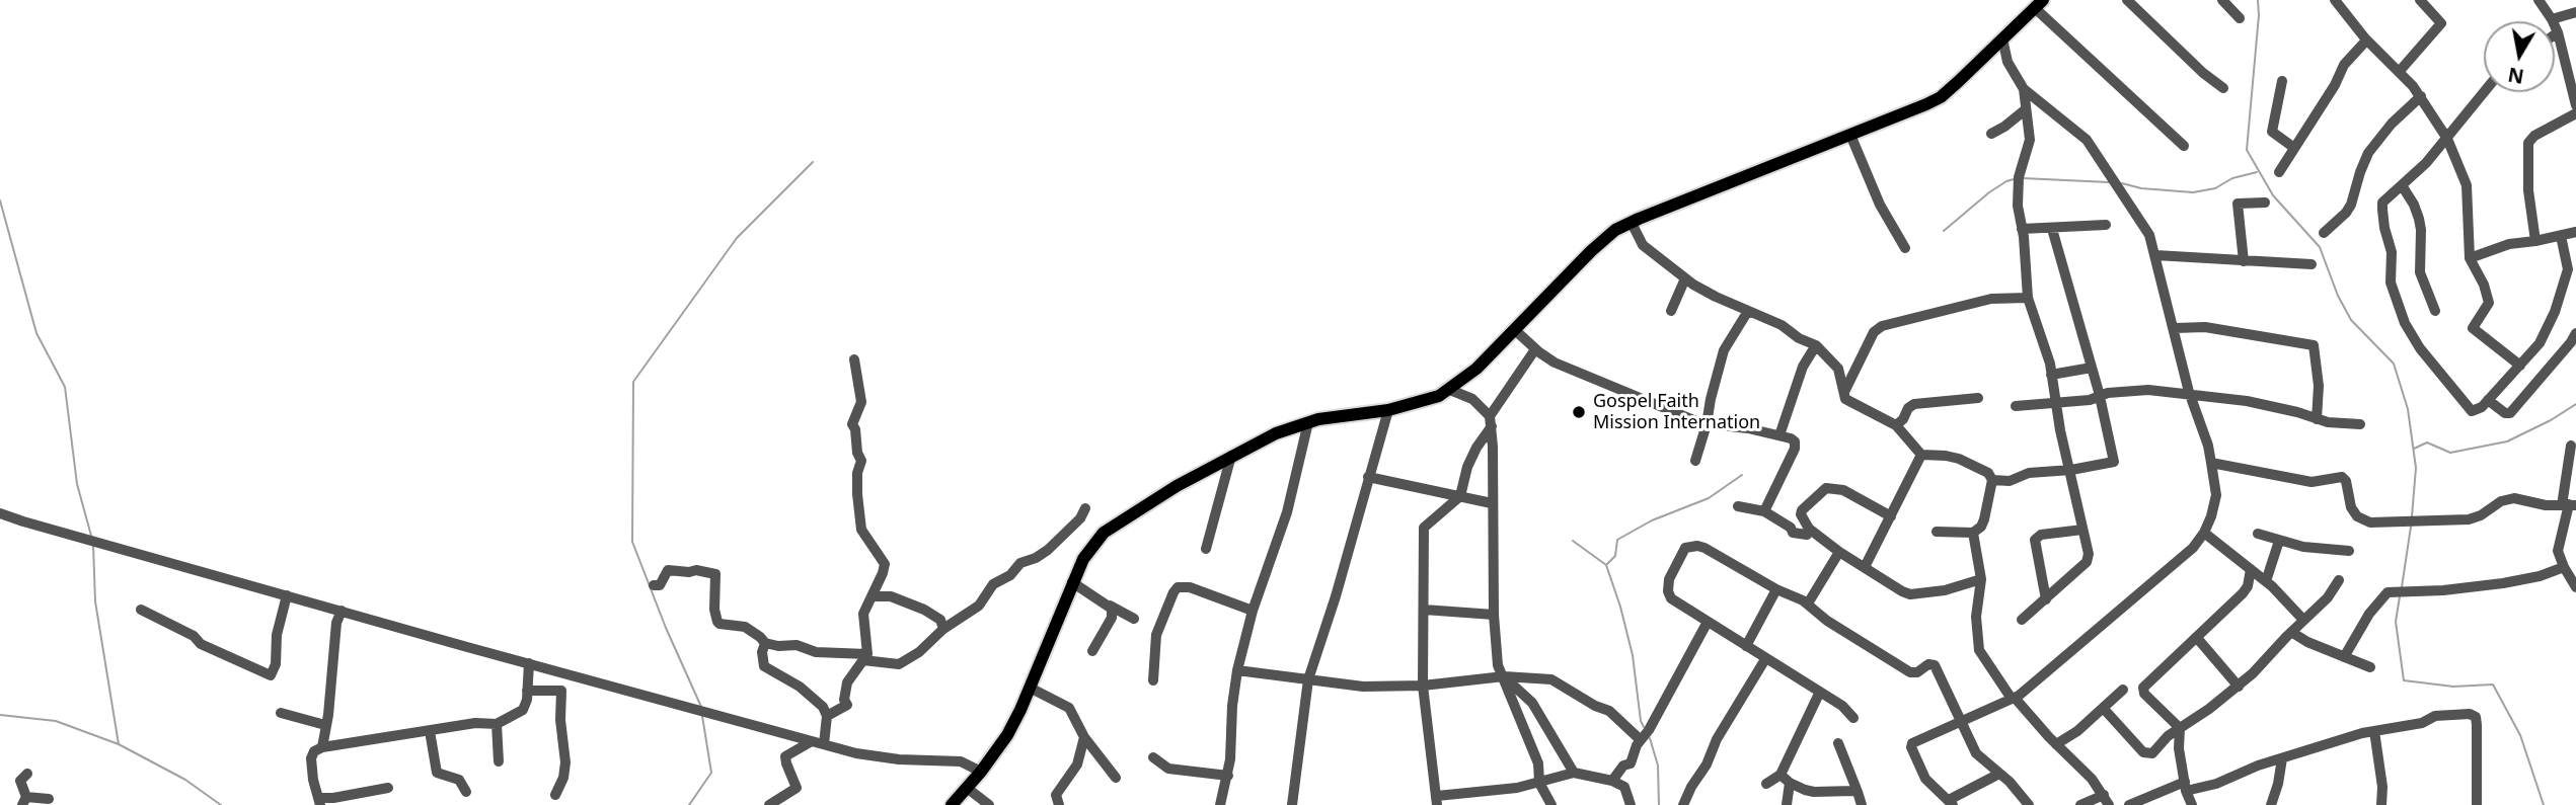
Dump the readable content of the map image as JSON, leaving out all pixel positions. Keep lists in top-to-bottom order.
{
  "places": ["Gospel Faith Mission Internation"],
  "north": "bottom"
}
